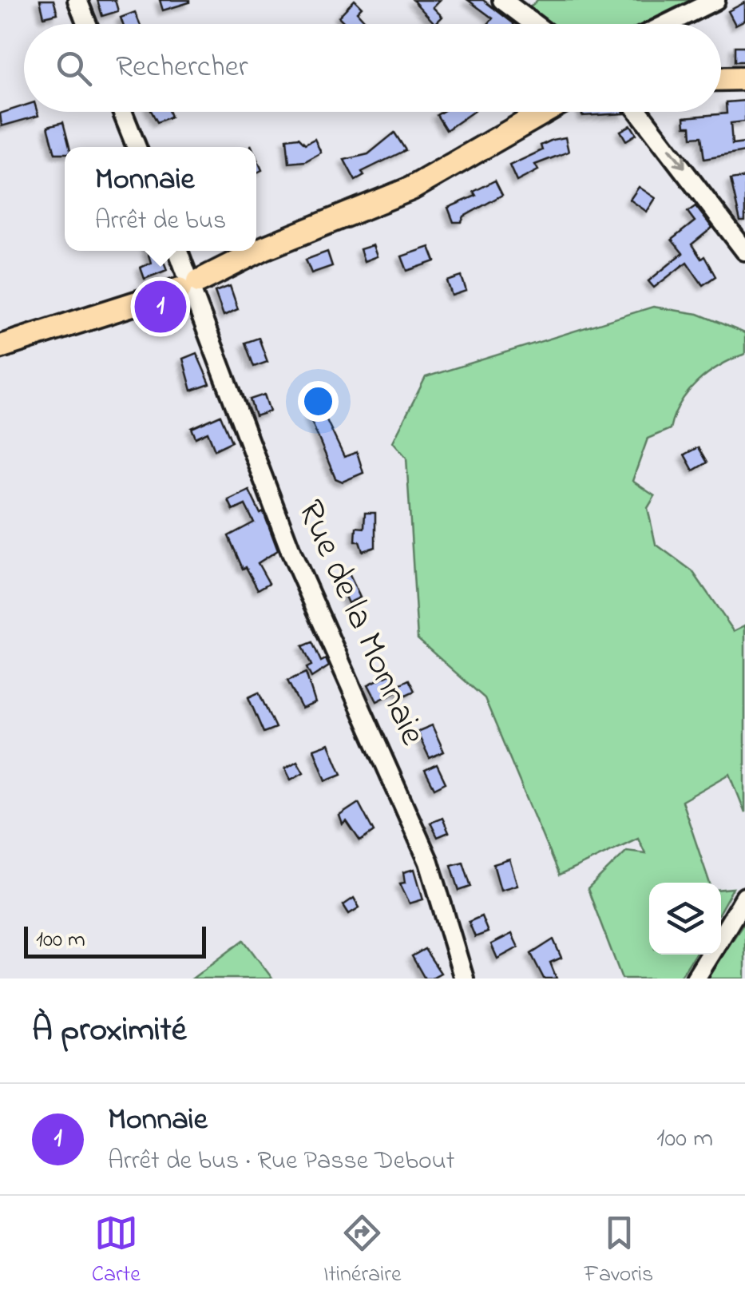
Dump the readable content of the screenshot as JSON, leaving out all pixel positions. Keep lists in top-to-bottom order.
{
  "streets": {
    "street": ["Rue de la Monnaie"]
  },
  "scale_bar": "100 m",
  "page": {
    "search": "Rechercher",
    "popup": ["Monnaie", "Arrêt de bus"],
    "pins": "1",
    "scale": "100 m",
    "heading": "À proximité",
    "list": [
      {
        "mark": "1",
        "name": "Monnaie",
        "note": "Arrêt de bus · Rue Passe Debout",
        "value": "100 m"
      }
    ],
    "nav": ["Carte", "Itinéraire", "Favoris"]
  }
}
